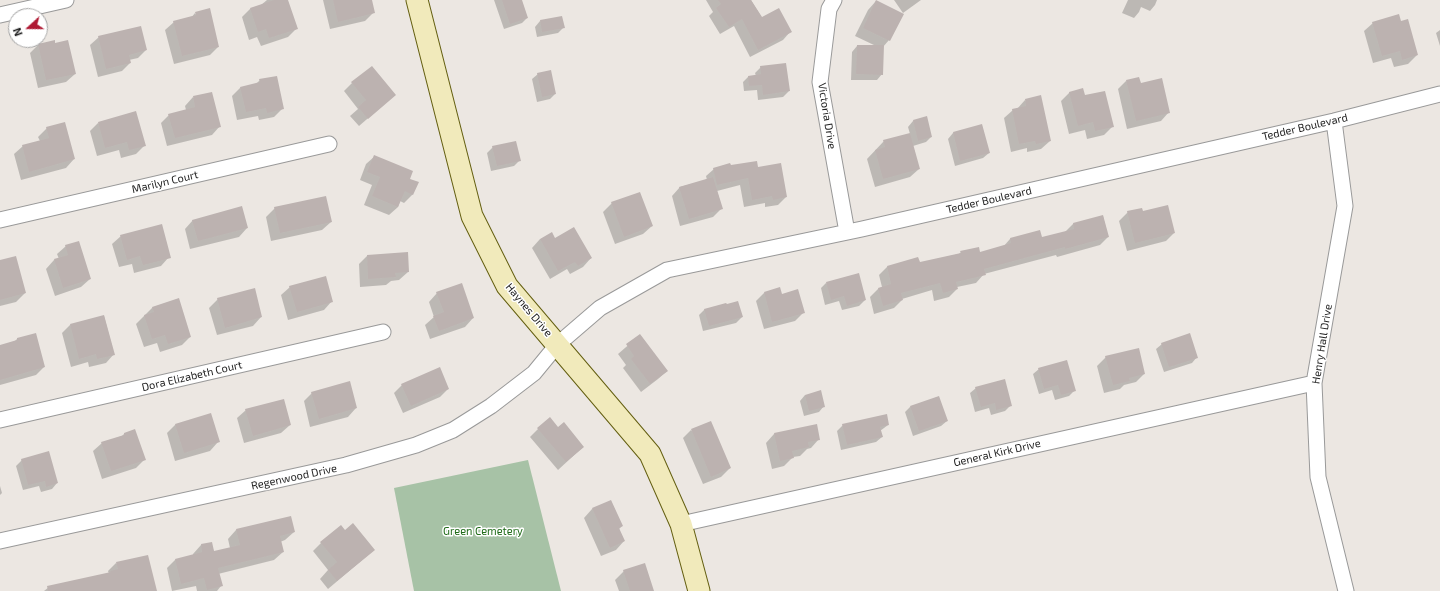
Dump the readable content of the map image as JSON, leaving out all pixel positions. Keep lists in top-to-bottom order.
{
  "streets": {
    "street": [
      "Victoria Drive",
      "Tedder Boulevard",
      "Marilyn Court",
      "Haynes Drive",
      "Henry Hall Drive",
      "Dora Elizabeth Court",
      "General Kirk Drive",
      "Regenwood Drive"
    ]
  },
  "crossings": [
    ["Victoria Drive", "Tedder Boulevard"],
    ["Tedder Boulevard", "Haynes Drive"],
    ["Tedder Boulevard", "Henry Hall Drive"],
    ["Tedder Boulevard", "Regenwood Drive"],
    ["Haynes Drive", "General Kirk Drive"],
    ["Haynes Drive", "Regenwood Drive"],
    ["Henry Hall Drive", "General Kirk Drive"]
  ],
  "parks": ["Green Cemetery"],
  "north": "left"
}
